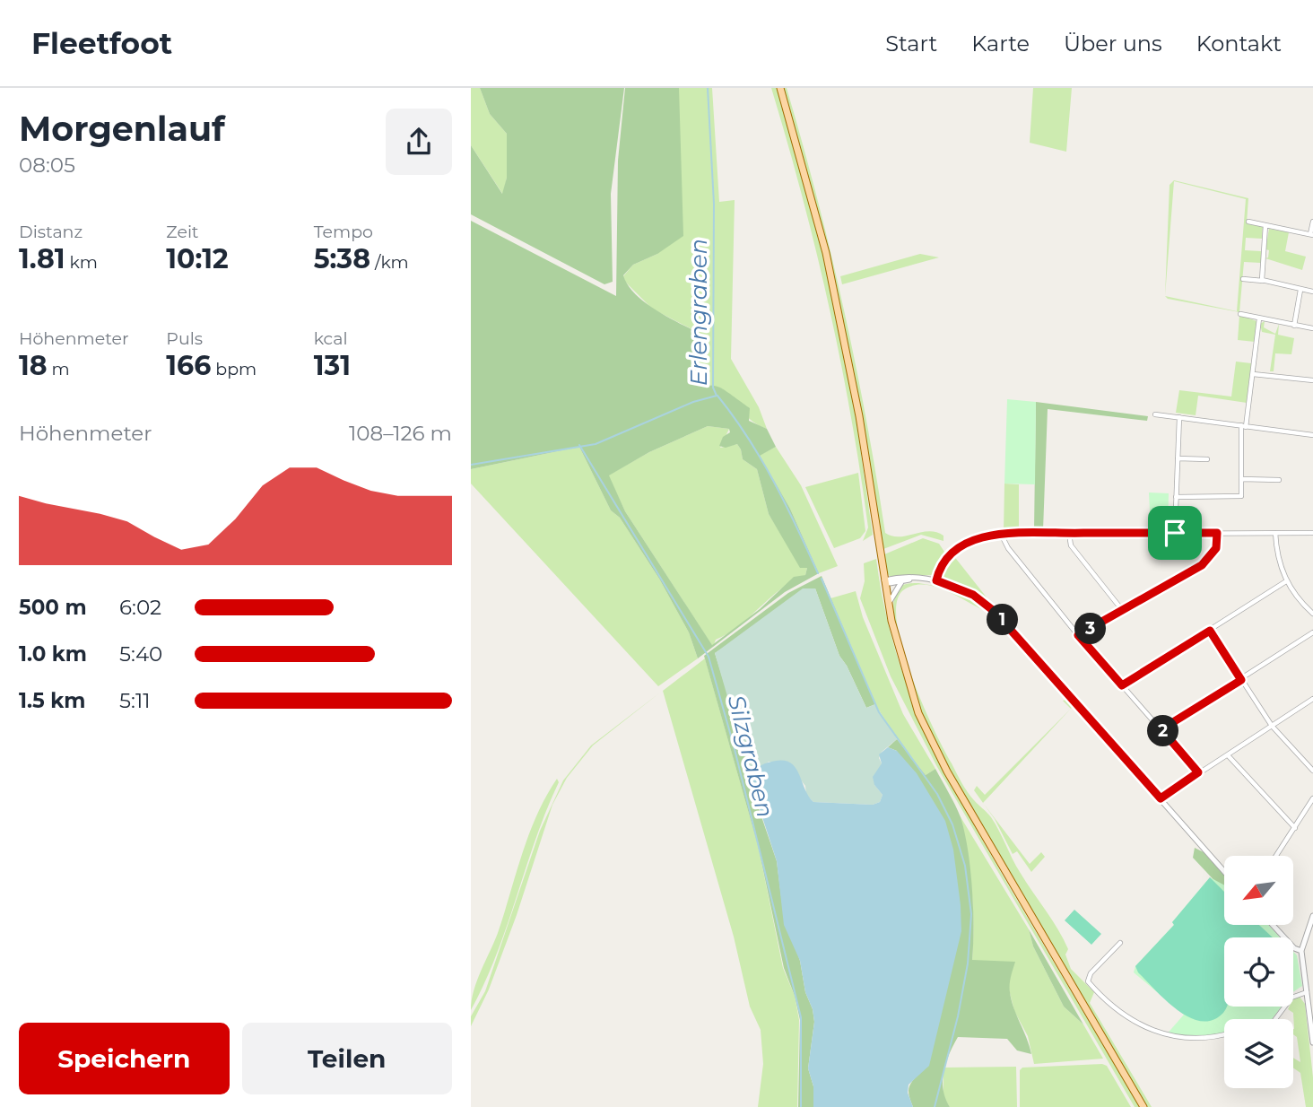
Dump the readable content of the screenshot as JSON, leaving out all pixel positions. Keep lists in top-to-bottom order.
{
  "water": ["Erlengraben", "Silzgraben"],
  "north": "bottom left",
  "page": {
    "header": "Fleetfoot",
    "nav": [
      "Start",
      "Karte",
      "Über uns",
      "Kontakt"
    ],
    "heading": ["Morgenlauf", "08:05"],
    "stats": [
      ["Distanz", "1.81 km"],
      ["Zeit", "10:12"],
      ["Tempo", "5:38 /km"],
      ["Höhenmeter", "18 m"],
      ["Puls", "166 bpm"],
      ["kcal", "131"]
    ],
    "chart": ["Höhenmeter", "108–126 m"],
    "list": [
      {
        "name": "500 m",
        "note": "6:02"
      },
      {
        "name": "1.0 km",
        "note": "5:40"
      },
      {
        "name": "1.5 km",
        "note": "5:11"
      }
    ],
    "pins": ["1", "3", "2"],
    "buttons": ["Speichern", "Teilen"]
  }
}
